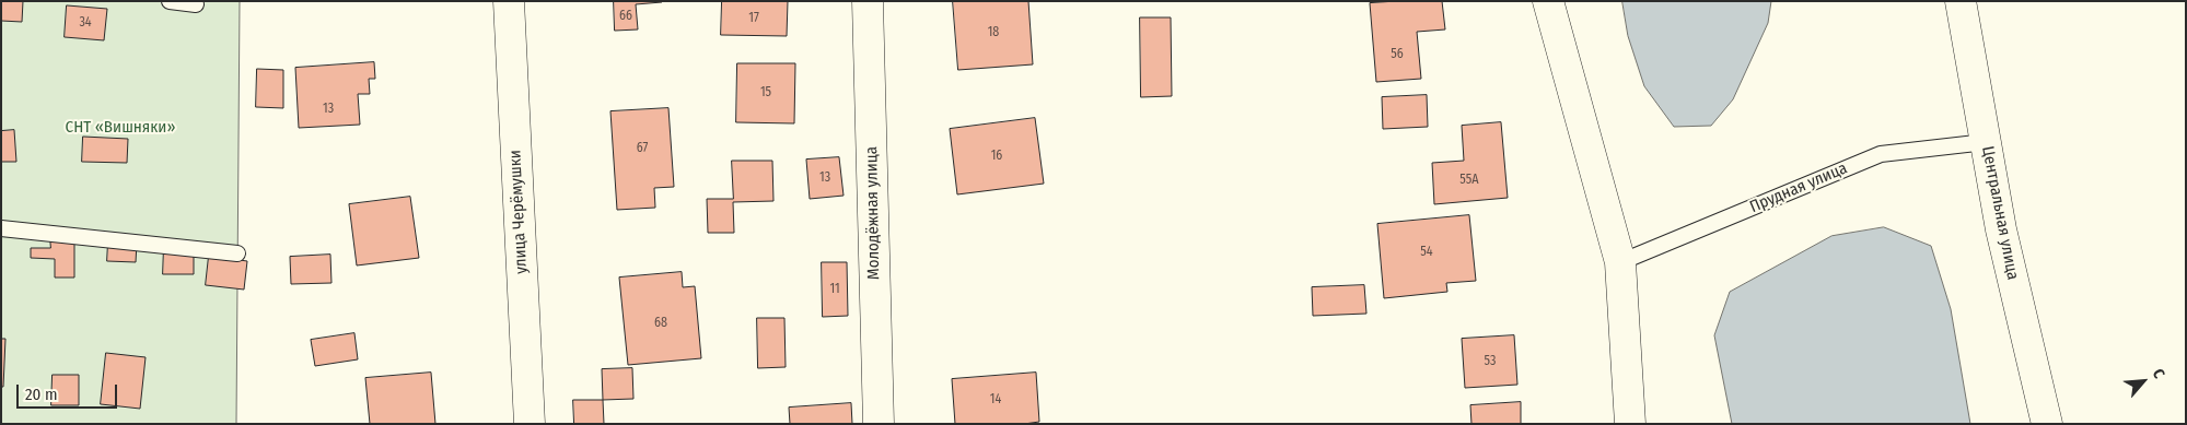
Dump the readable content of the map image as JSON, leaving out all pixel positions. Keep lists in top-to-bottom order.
{
  "streets": {
    "street": ["улица Черёмушки", "Молодёжная улица", "Центральная улица"],
    "lane": ["Прудная улица"]
  },
  "crossings": [
    ["Прудная улица", "Центральная улица"]
  ],
  "parks": ["СНТ «Вишняки»"],
  "house_numbers": [
    "66",
    "17",
    "34",
    "18",
    "56",
    "15",
    "13",
    "67",
    "16",
    "13",
    "55А",
    "54",
    "11",
    "68",
    "53",
    "14"
  ],
  "scale_bar": "20 m",
  "north": "top right"
}
